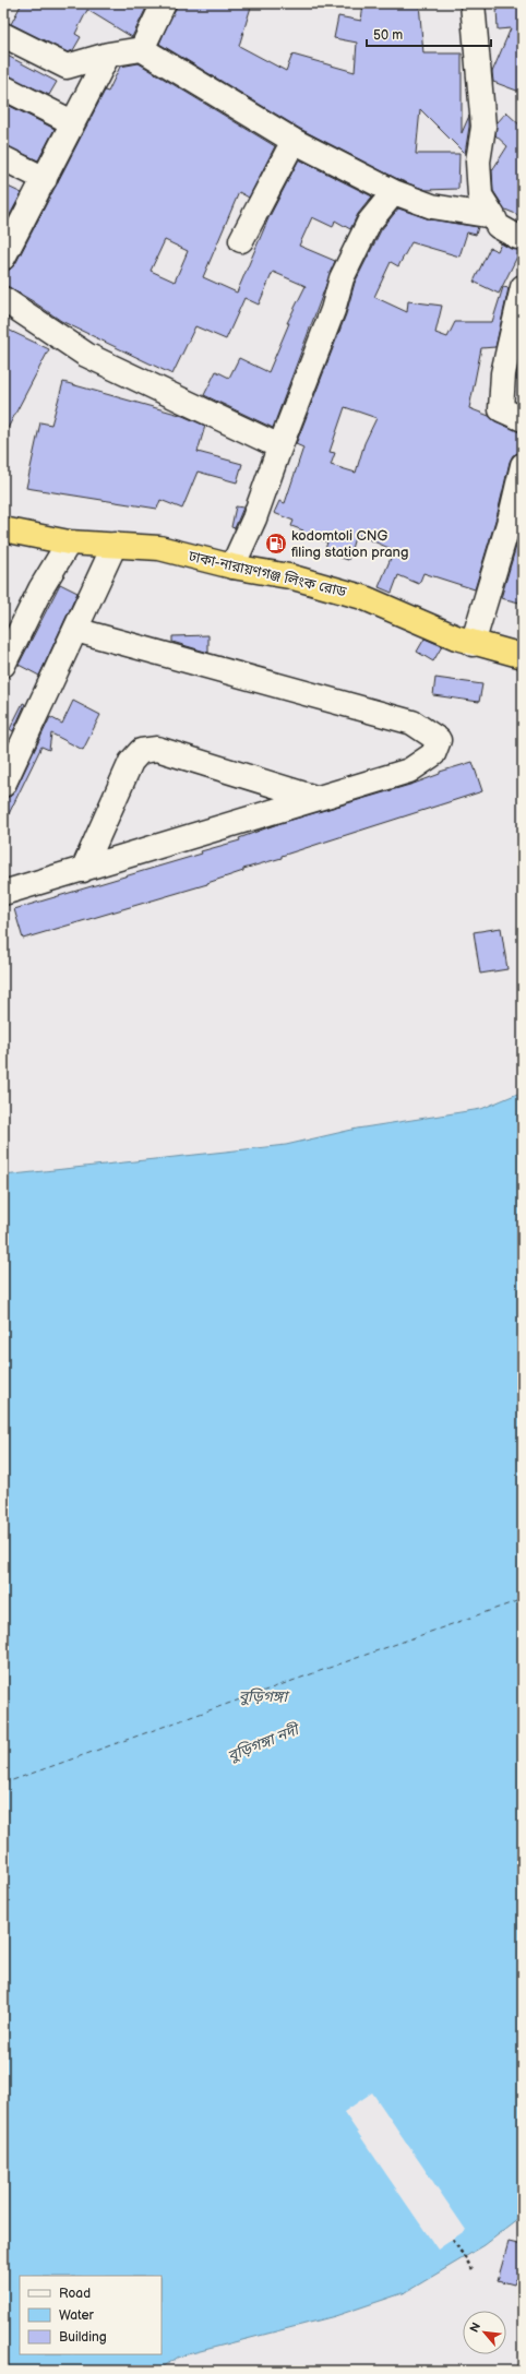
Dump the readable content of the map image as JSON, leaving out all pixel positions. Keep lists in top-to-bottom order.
{
  "streets": {
    "highway": ["ঢাকা-নারায়ণগঞ্জ লিংক রোড"]
  },
  "water": ["বুড়িগঙ্গা", "বুড়িগঙ্গা নদী"],
  "places": {
    "fuel station": ["kodomtoli CNG filing station prang"]
  },
  "legend": ["Road", "Water", "Building"],
  "scale_bar": "50 m",
  "north": "top left"
}
